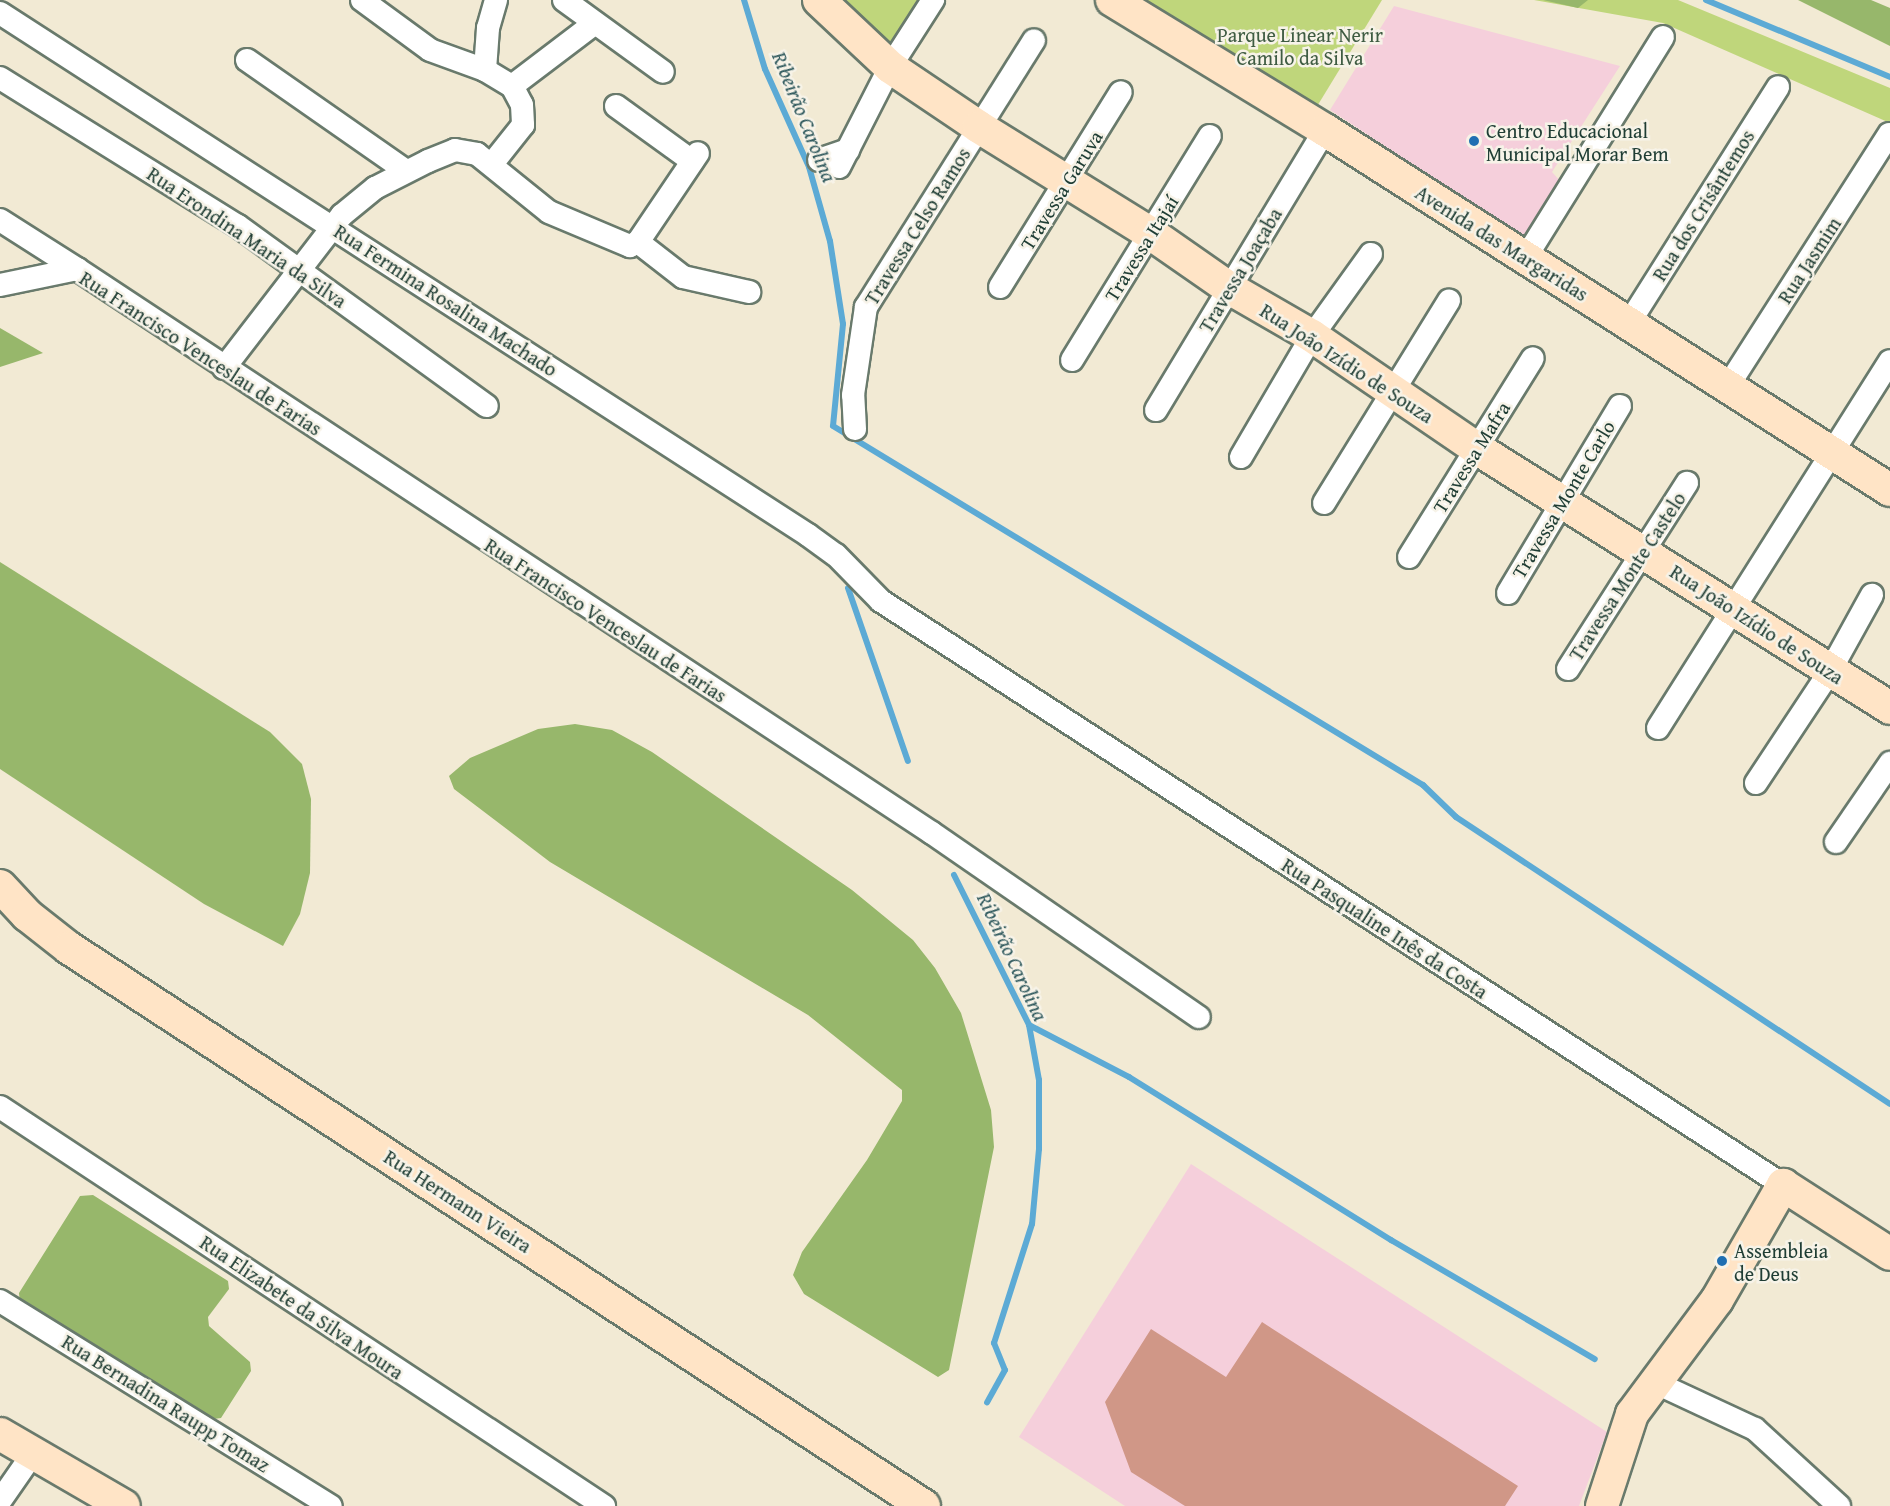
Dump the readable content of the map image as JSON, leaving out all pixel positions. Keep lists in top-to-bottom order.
{
  "streets": {
    "street": [
      "Travessa Garuva",
      "Rua dos Crisântemos",
      "Travessa Celso Ramos",
      "Rua Erondina Maria da Silva",
      "Avenida das Margaridas",
      "Travessa Itajaí",
      "Rua Jasmim",
      "Travessa Joaçaba",
      "Rua Fermina Rosalina Machado",
      "Rua Francisco Venceslau de Farias",
      "Rua João Izídio de Souza",
      "Travessa Mafra",
      "Travessa Monte Carlo",
      "Travessa Monte Castelo",
      "Rua Pasqualine Inês da Costa",
      "Rua Hermann Vieira",
      "Rua Elizabete da Silva Moura",
      "Rua Bernadina Raupp Tomaz"
    ]
  },
  "crossings": [
    ["Travessa Garuva", "Rua João Izídio de Souza"],
    ["Rua dos Crisântemos", "Avenida das Margaridas"],
    ["Travessa Celso Ramos", "Rua João Izídio de Souza"],
    ["Avenida das Margaridas", "Rua Jasmim"],
    ["Avenida das Margaridas", "Travessa Joaçaba"],
    ["Travessa Itajaí", "Rua João Izídio de Souza"],
    ["Travessa Joaçaba", "Rua João Izídio de Souza"],
    ["Rua Fermina Rosalina Machado", "Rua Pasqualine Inês da Costa"],
    ["Rua João Izídio de Souza", "Travessa Mafra"],
    ["Rua João Izídio de Souza", "Travessa Monte Carlo"],
    ["Rua João Izídio de Souza", "Travessa Monte Castelo"]
  ],
  "water": ["Ribeirão Carolina"],
  "parks": ["Parque Linear Nerir Camilo da Silva"],
  "places": ["Centro Educacional Municipal Morar Bem", "Assembleia de Deus"]
}
